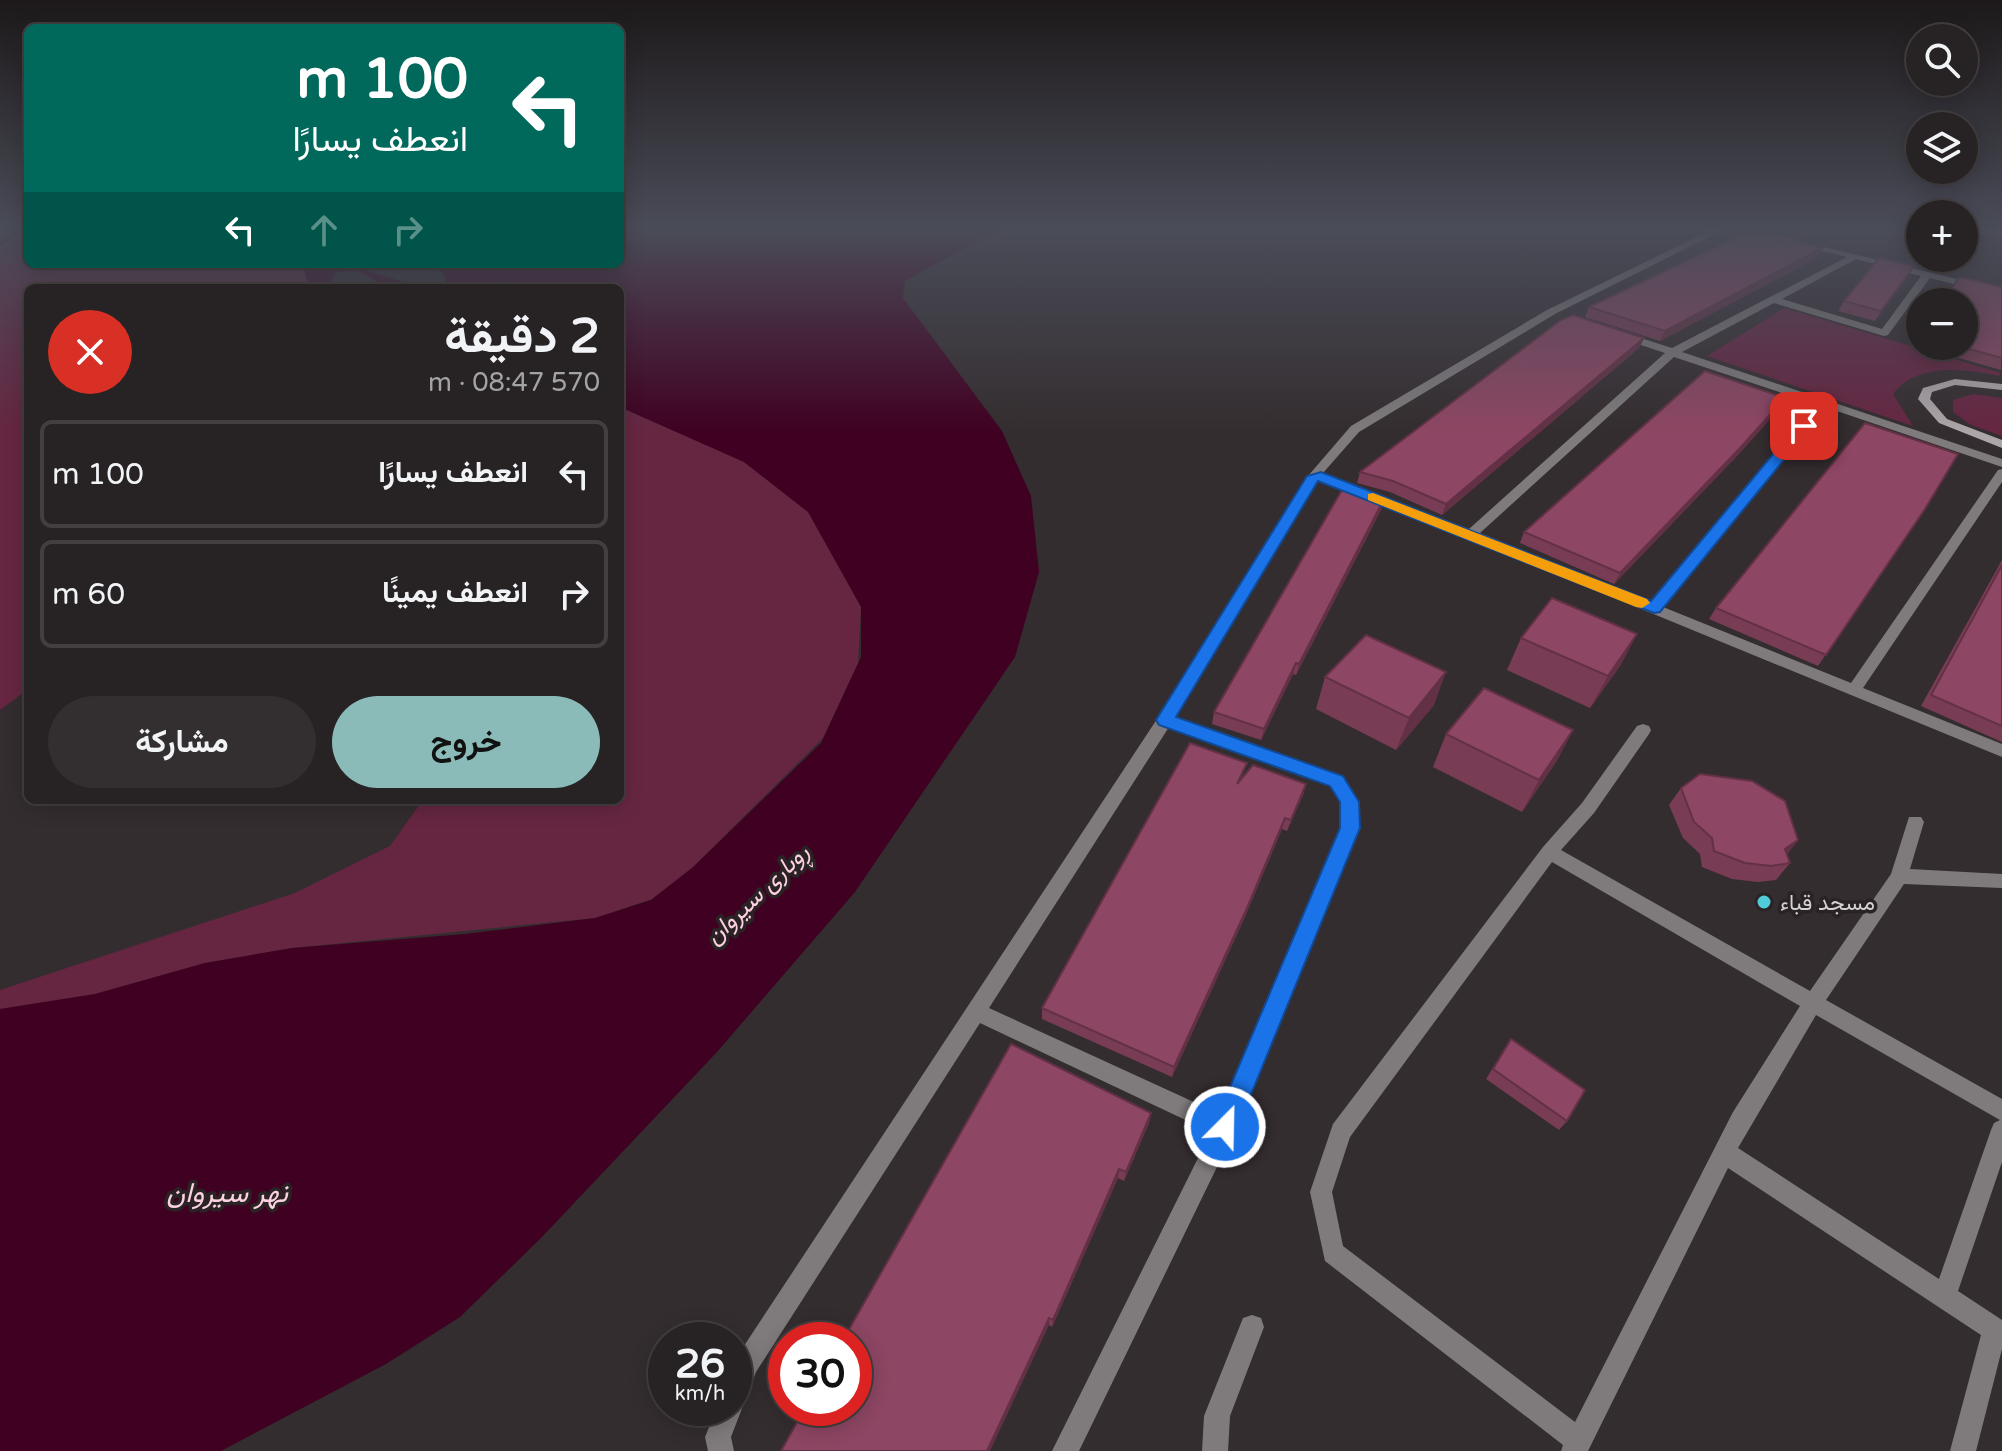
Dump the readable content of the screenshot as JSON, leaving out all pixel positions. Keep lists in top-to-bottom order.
{
  "water": ["ڕوباری سیروان", "نهر سیروان"],
  "places": ["مسجد قباء"],
  "page": {
    "map_buttons": ["+", "−"],
    "turn": ["100 m", "انعطف يسارًا"],
    "heading": ["2 دقيقة", "570 m · 08:47"],
    "list": [
      {
        "name": "انعطف يسارًا",
        "value": "100 m"
      },
      {
        "name": "انعطف يمينًا",
        "value": "60 m"
      }
    ],
    "buttons": ["خروج", "مشاركة"],
    "speed": "26 km/h",
    "limit": "30"
  }
}
